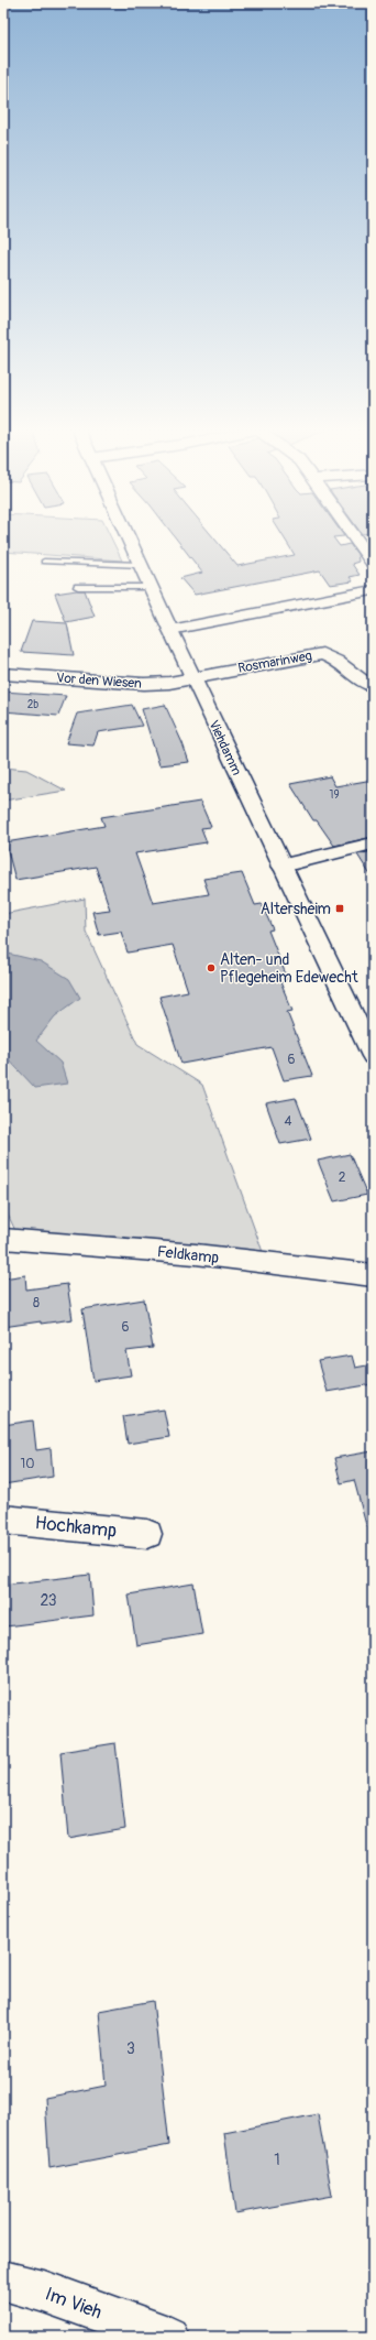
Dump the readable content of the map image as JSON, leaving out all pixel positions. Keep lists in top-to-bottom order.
{
  "streets": {
    "street": [
      "Rosmarinweg",
      "Vor den Wiesen",
      "Viehdamm",
      "Feldkamp",
      "Hochkamp",
      "Im Vieh"
    ]
  },
  "crossings": [
    ["Rosmarinweg", "Vor den Wiesen"],
    ["Rosmarinweg", "Viehdamm"],
    ["Vor den Wiesen", "Viehdamm"]
  ],
  "places": {
    "transit": ["Altersheim"],
    "other": ["Alten- und Pflegeheim Edewecht"]
  },
  "house_numbers": [
    "2b",
    "19",
    "6",
    "4",
    "2",
    "8",
    "6",
    "10",
    "23",
    "3",
    "1"
  ]
}
